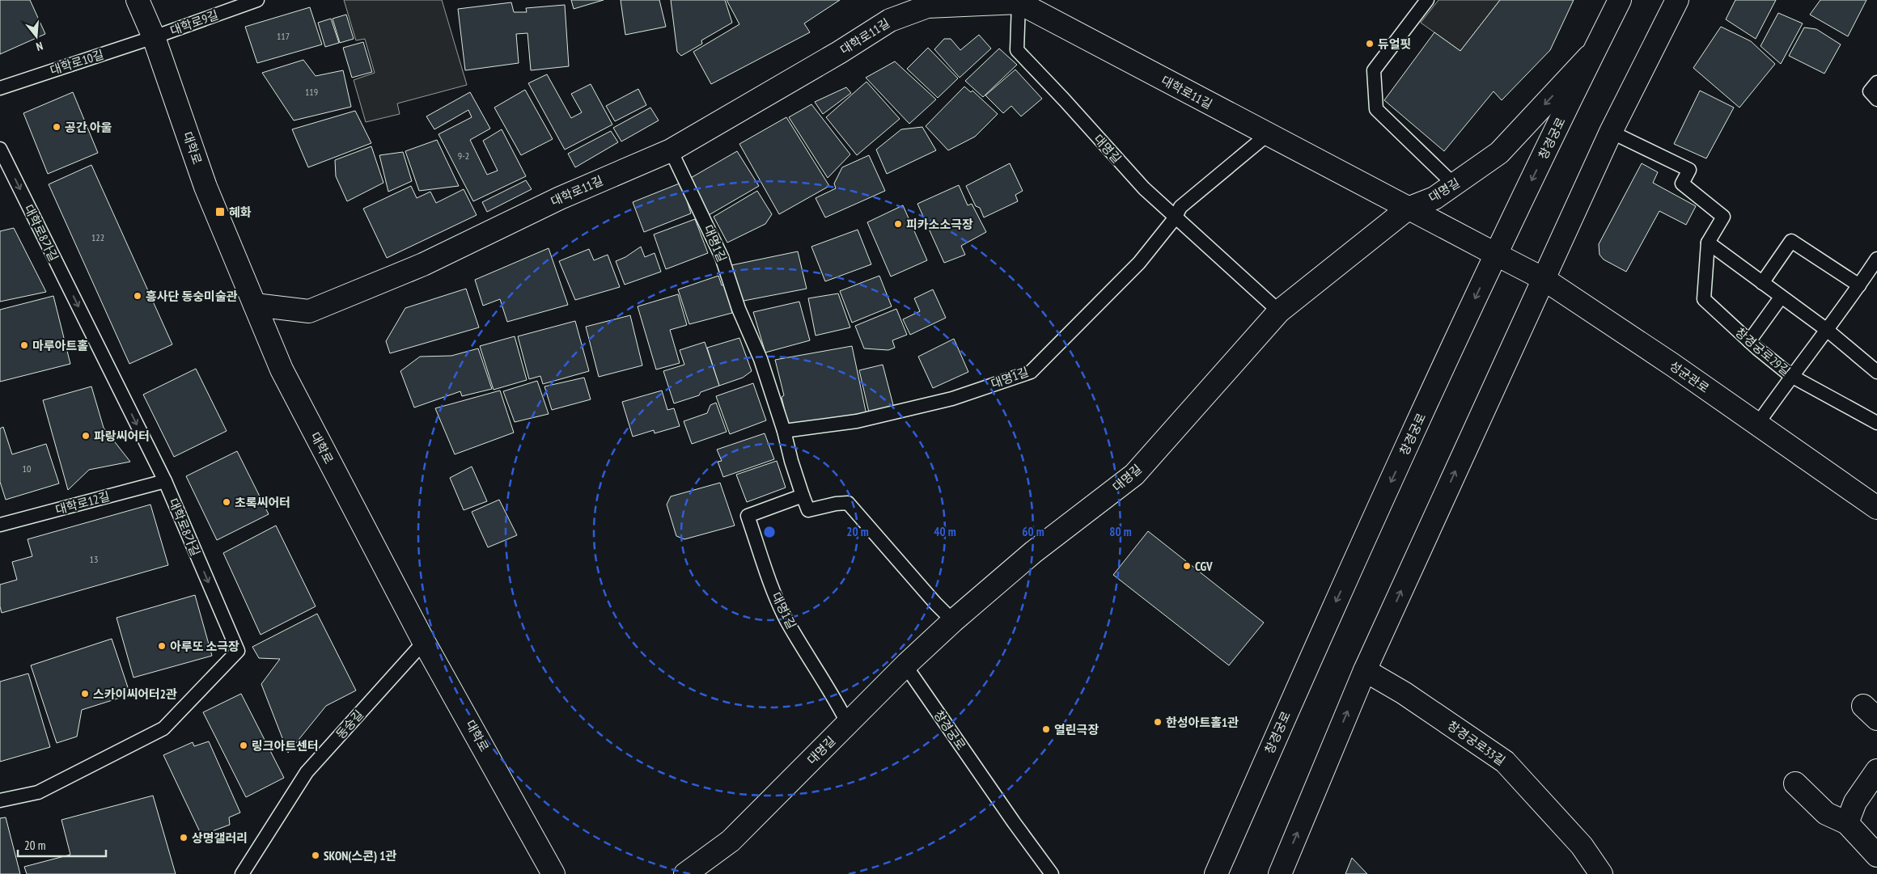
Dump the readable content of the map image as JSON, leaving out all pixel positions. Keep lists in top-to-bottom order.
{
  "streets": {
    "street": [
      "대학로11길",
      "창경궁로",
      "대학로",
      "대명길",
      "성균관로",
      "창경궁로33길"
    ],
    "lane": [
      "대학로9길",
      "대학로10길",
      "대학로8가길",
      "대명1길",
      "창경궁로29길",
      "대학로12길",
      "동숭길"
    ]
  },
  "crossings": [
    ["대학로9길", "대학로10길"],
    ["대학로9길", "대학로"],
    ["대학로11길", "창경궁로"],
    ["대학로11길", "대학로"],
    ["대학로11길", "대명길"],
    ["대학로11길", "대명1길"],
    ["대학로11길", "성균관로"],
    ["대학로10길", "대학로"],
    ["창경궁로", "대명길"],
    ["창경궁로", "성균관로"],
    ["대학로", "동숭길"],
    ["대명길", "대명1길"],
    ["대학로8가길", "대학로12길"]
  ],
  "places": {
    "other": [
      "듀얼핏",
      "공간 아울",
      "피카소소극장",
      "흥사단 동숭미술관",
      "마루아트홀",
      "파랑씨어터",
      "초록씨어터",
      "CGV",
      "아루또 소극장",
      "스카이씨어터2관",
      "한성아트홀1관",
      "열린극장",
      "링크아트센터",
      "상명갤러리",
      "SKON(스콘) 1관"
    ],
    "transit": ["혜화"]
  },
  "house_numbers": [
    "117",
    "119",
    "9-2",
    "122",
    "10",
    "13"
  ],
  "scale_bar": "20 m",
  "north": "bottom",
  "rings": [
    "20 m",
    "40 m",
    "60 m",
    "80 m"
  ]
}
